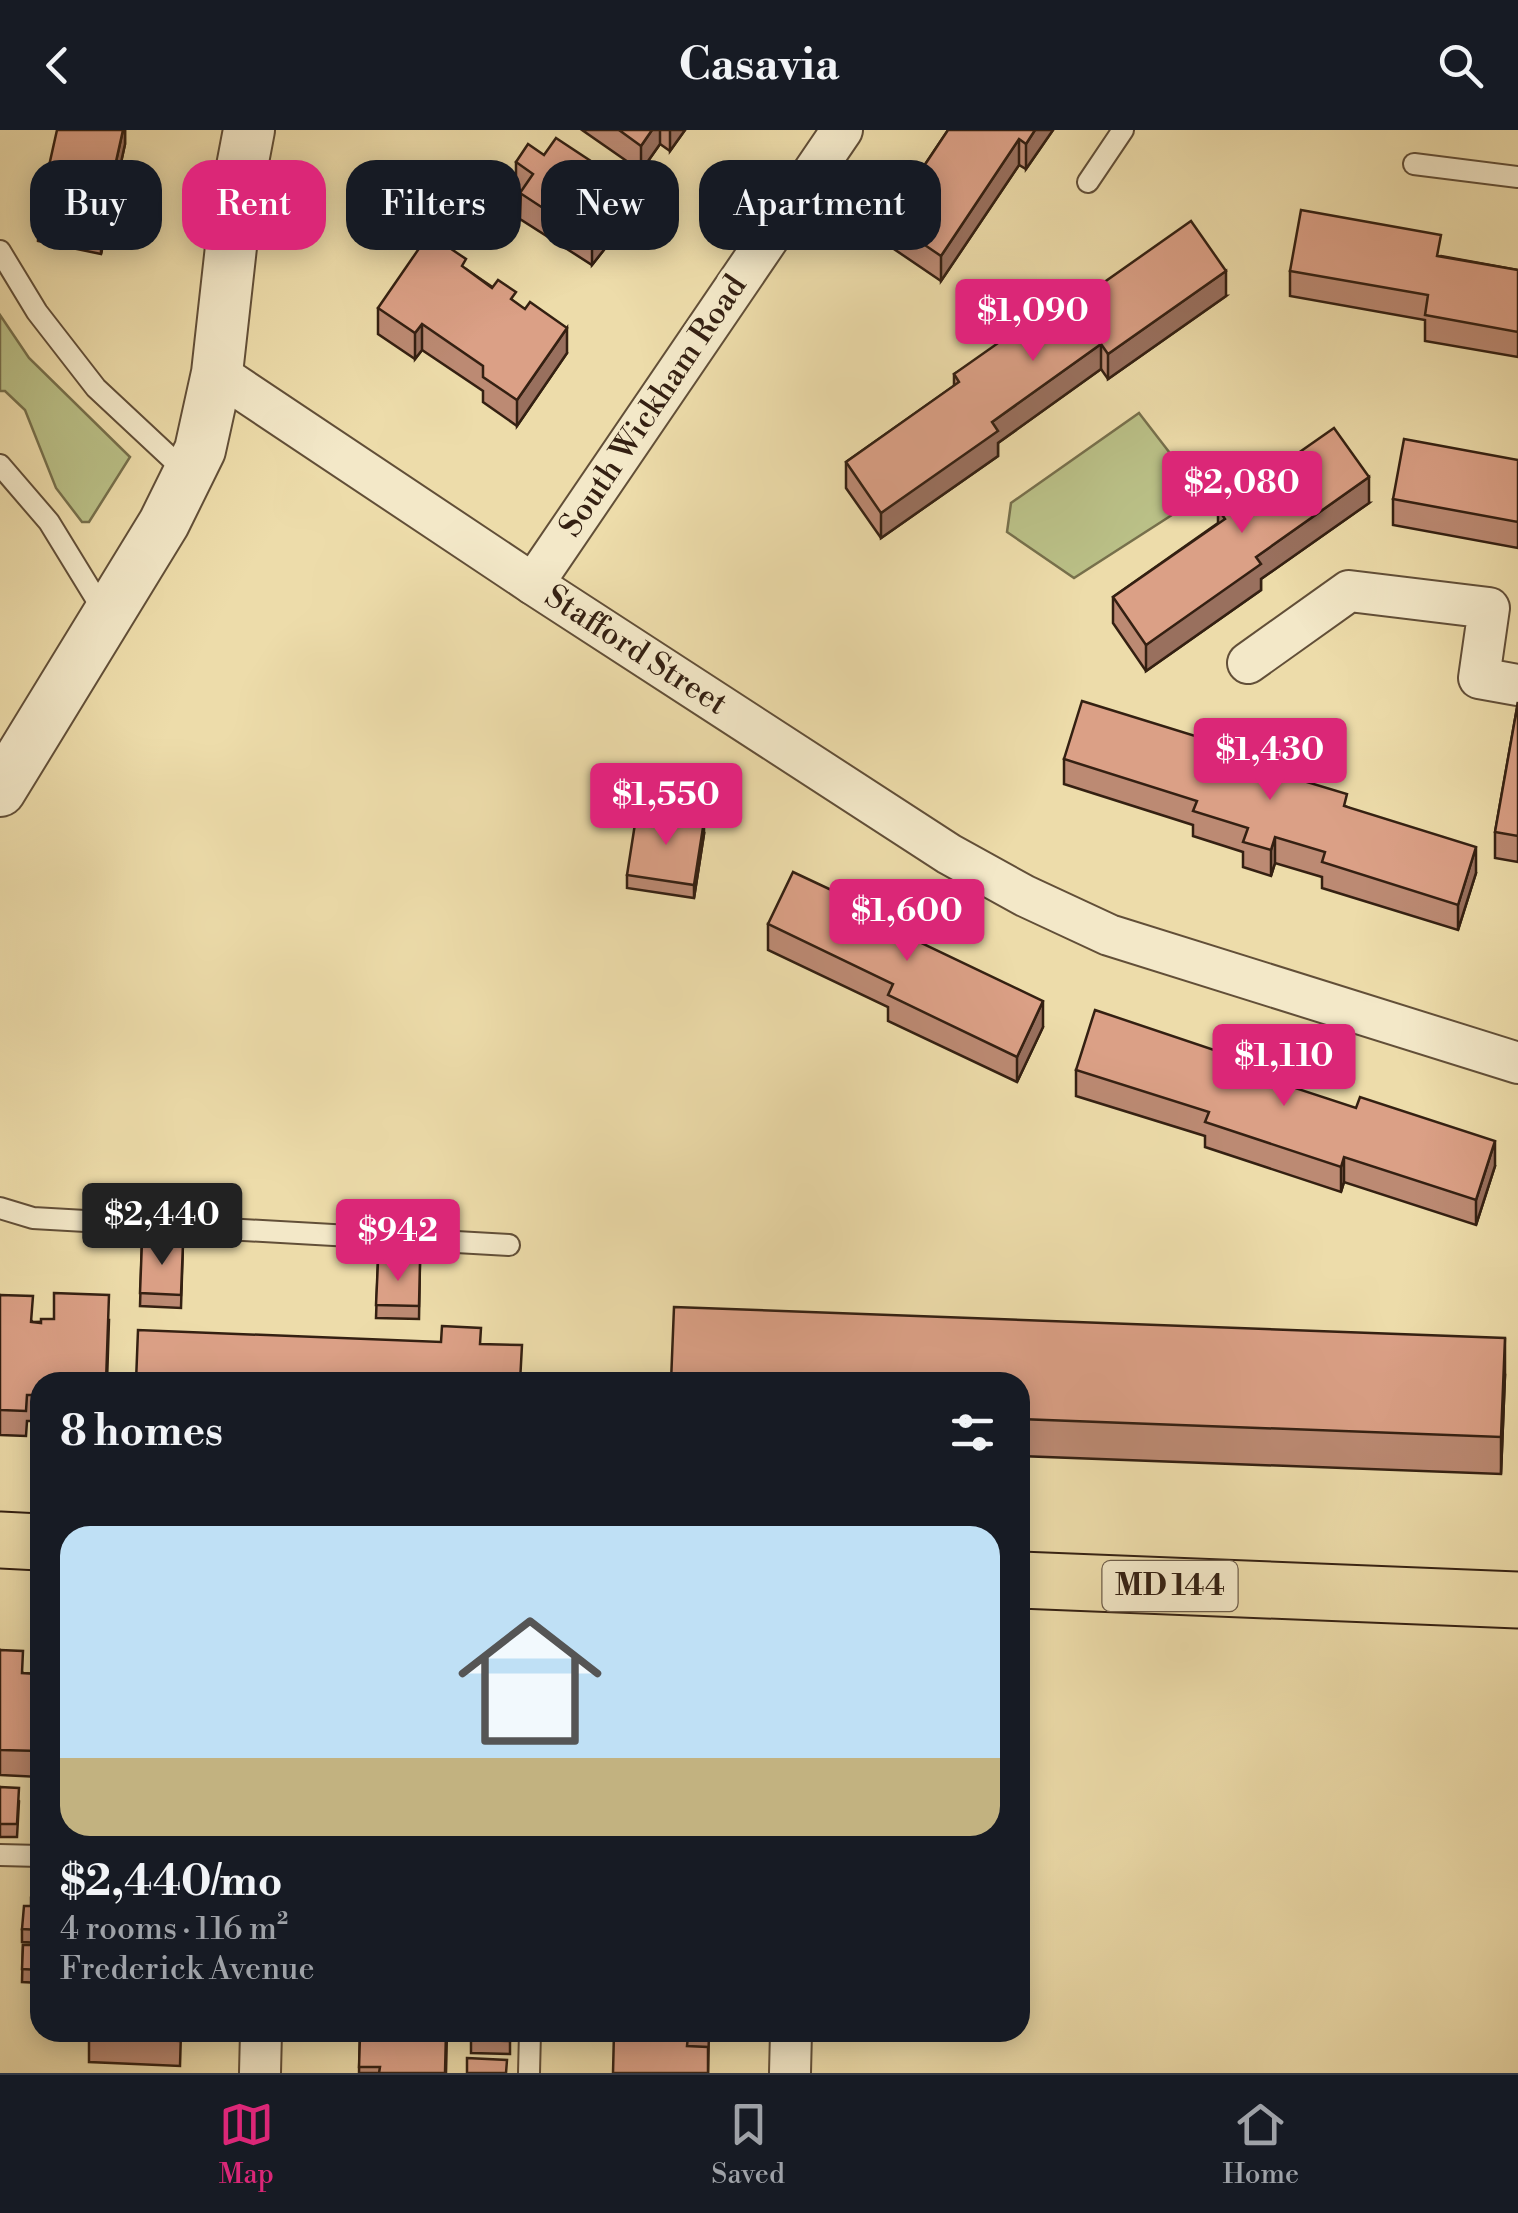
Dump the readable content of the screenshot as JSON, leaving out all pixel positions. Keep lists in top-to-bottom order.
{
  "streets": {
    "main road": ["MD 144"],
    "street": ["South Wickham Road", "Stafford Street"]
  },
  "crossings": [
    ["South Wickham Road", "Stafford Street"]
  ],
  "page": {
    "header": "Casavia",
    "chip": [
      "Buy",
      "Rent",
      "Filters",
      "New",
      "Apartment"
    ],
    "price": [
      "$1,090",
      "$2,080",
      "$1,430",
      "$1,550",
      "$1,600",
      "$1,110",
      "$2,440",
      "$942"
    ],
    "heading": "8 homes",
    "list": [
      {
        "name": "$2,440/mo",
        "note": "4 rooms · 116 m² · Frederick Avenue"
      }
    ],
    "tabs": ["Map", "Saved", "Home"]
  }
}
